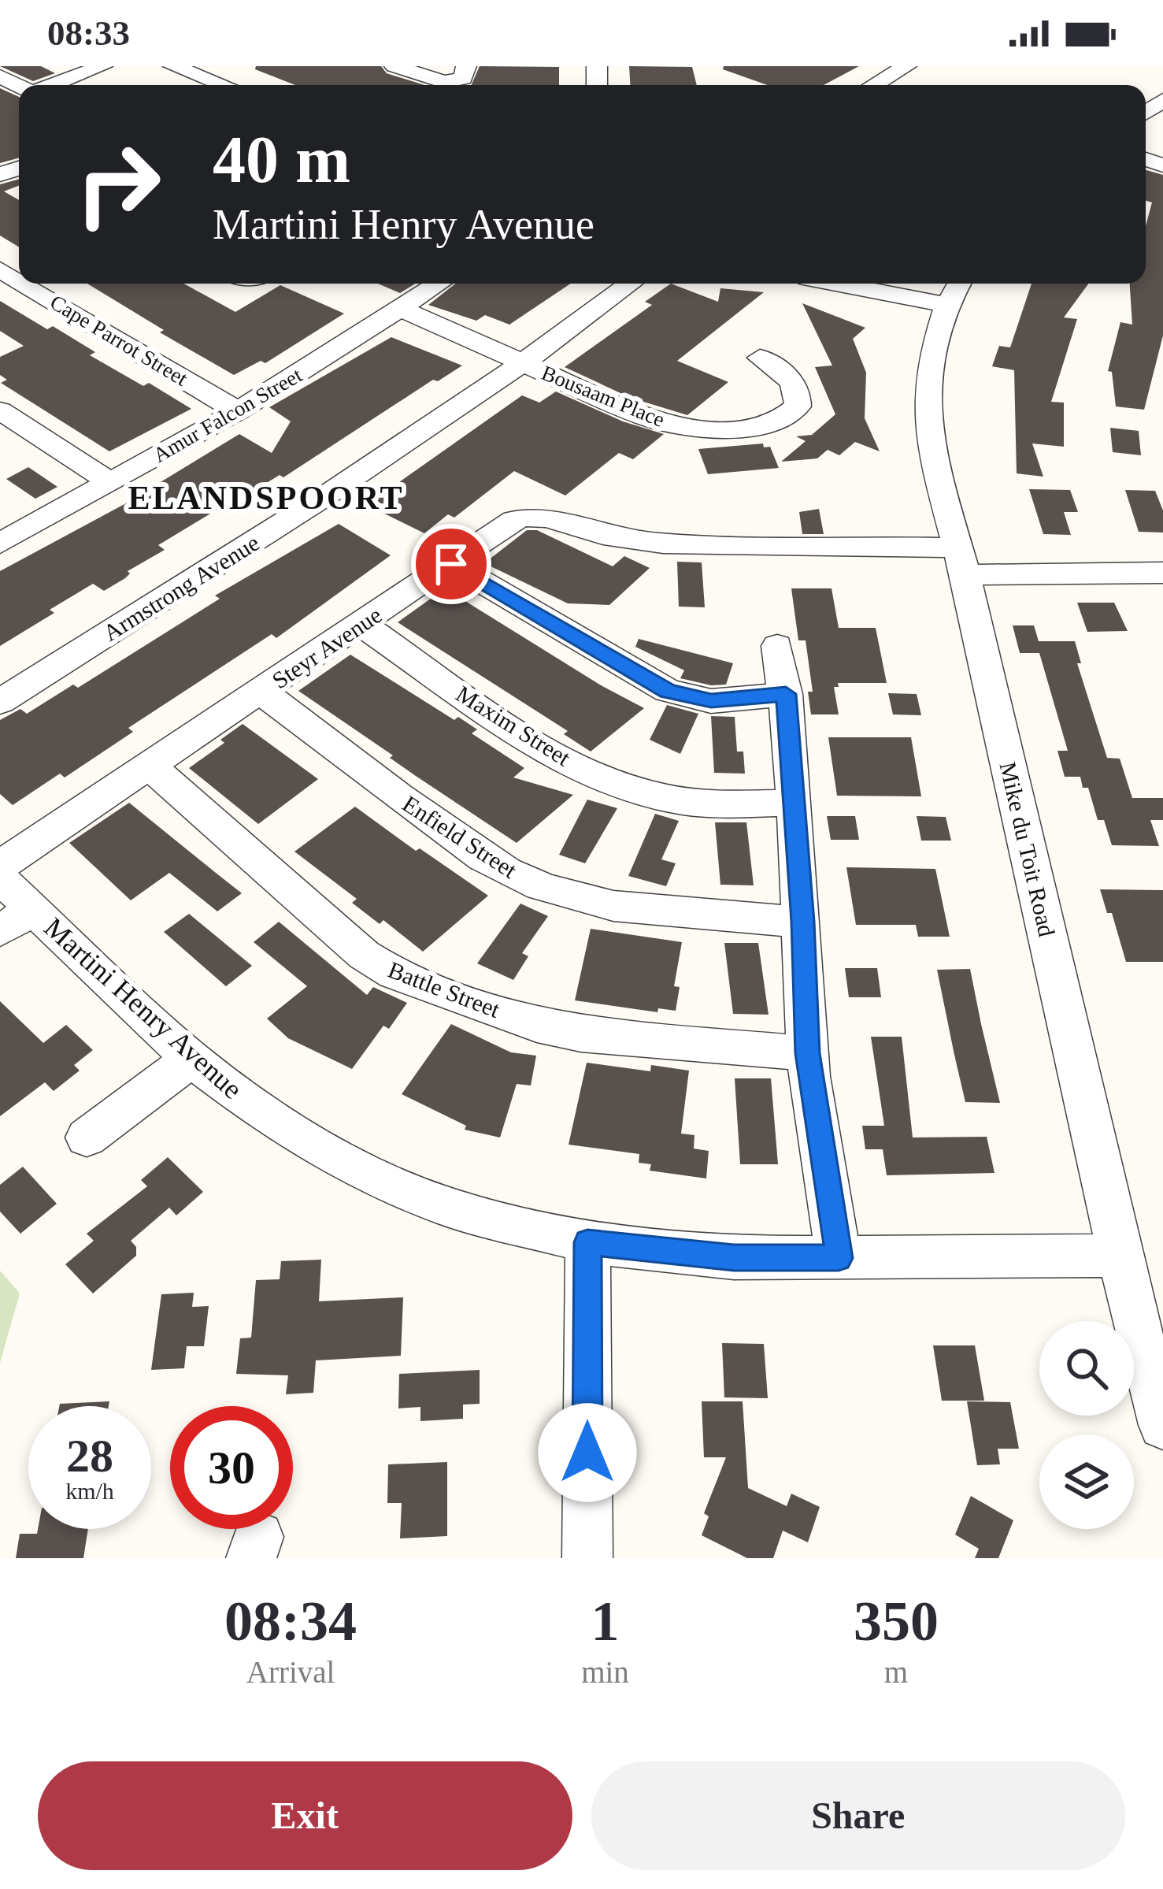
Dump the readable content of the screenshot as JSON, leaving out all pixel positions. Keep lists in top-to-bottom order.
{
  "streets": {
    "street": [
      "Cape Parrot Street",
      "Bousaam Place",
      "Amur Falcon Street",
      "Armstrong Avenue",
      "Steyr Avenue",
      "Maxim Street",
      "Enfield Street",
      "Mike du Toit Road",
      "Battle Street",
      "Martini Henry Avenue"
    ]
  },
  "crossings": [
    ["Cape Parrot Street", "Amur Falcon Street"],
    ["Bousaam Place", "Amur Falcon Street"],
    ["Bousaam Place", "Armstrong Avenue"],
    ["Steyr Avenue", "Maxim Street"],
    ["Steyr Avenue", "Enfield Street"],
    ["Steyr Avenue", "Mike du Toit Road"],
    ["Steyr Avenue", "Battle Street"],
    ["Mike du Toit Road", "Martini Henry Avenue"]
  ],
  "districts": ["ELANDSPOORT"],
  "page": {
    "status": "08:33",
    "turn": ["40 m", "Martini Henry Avenue"],
    "speed": "28 km/h",
    "limit": "30",
    "eta": [
      "08:34",
      "Arrival",
      "1",
      "min",
      "350",
      "m"
    ],
    "buttons": ["Exit", "Share"]
  }
}
